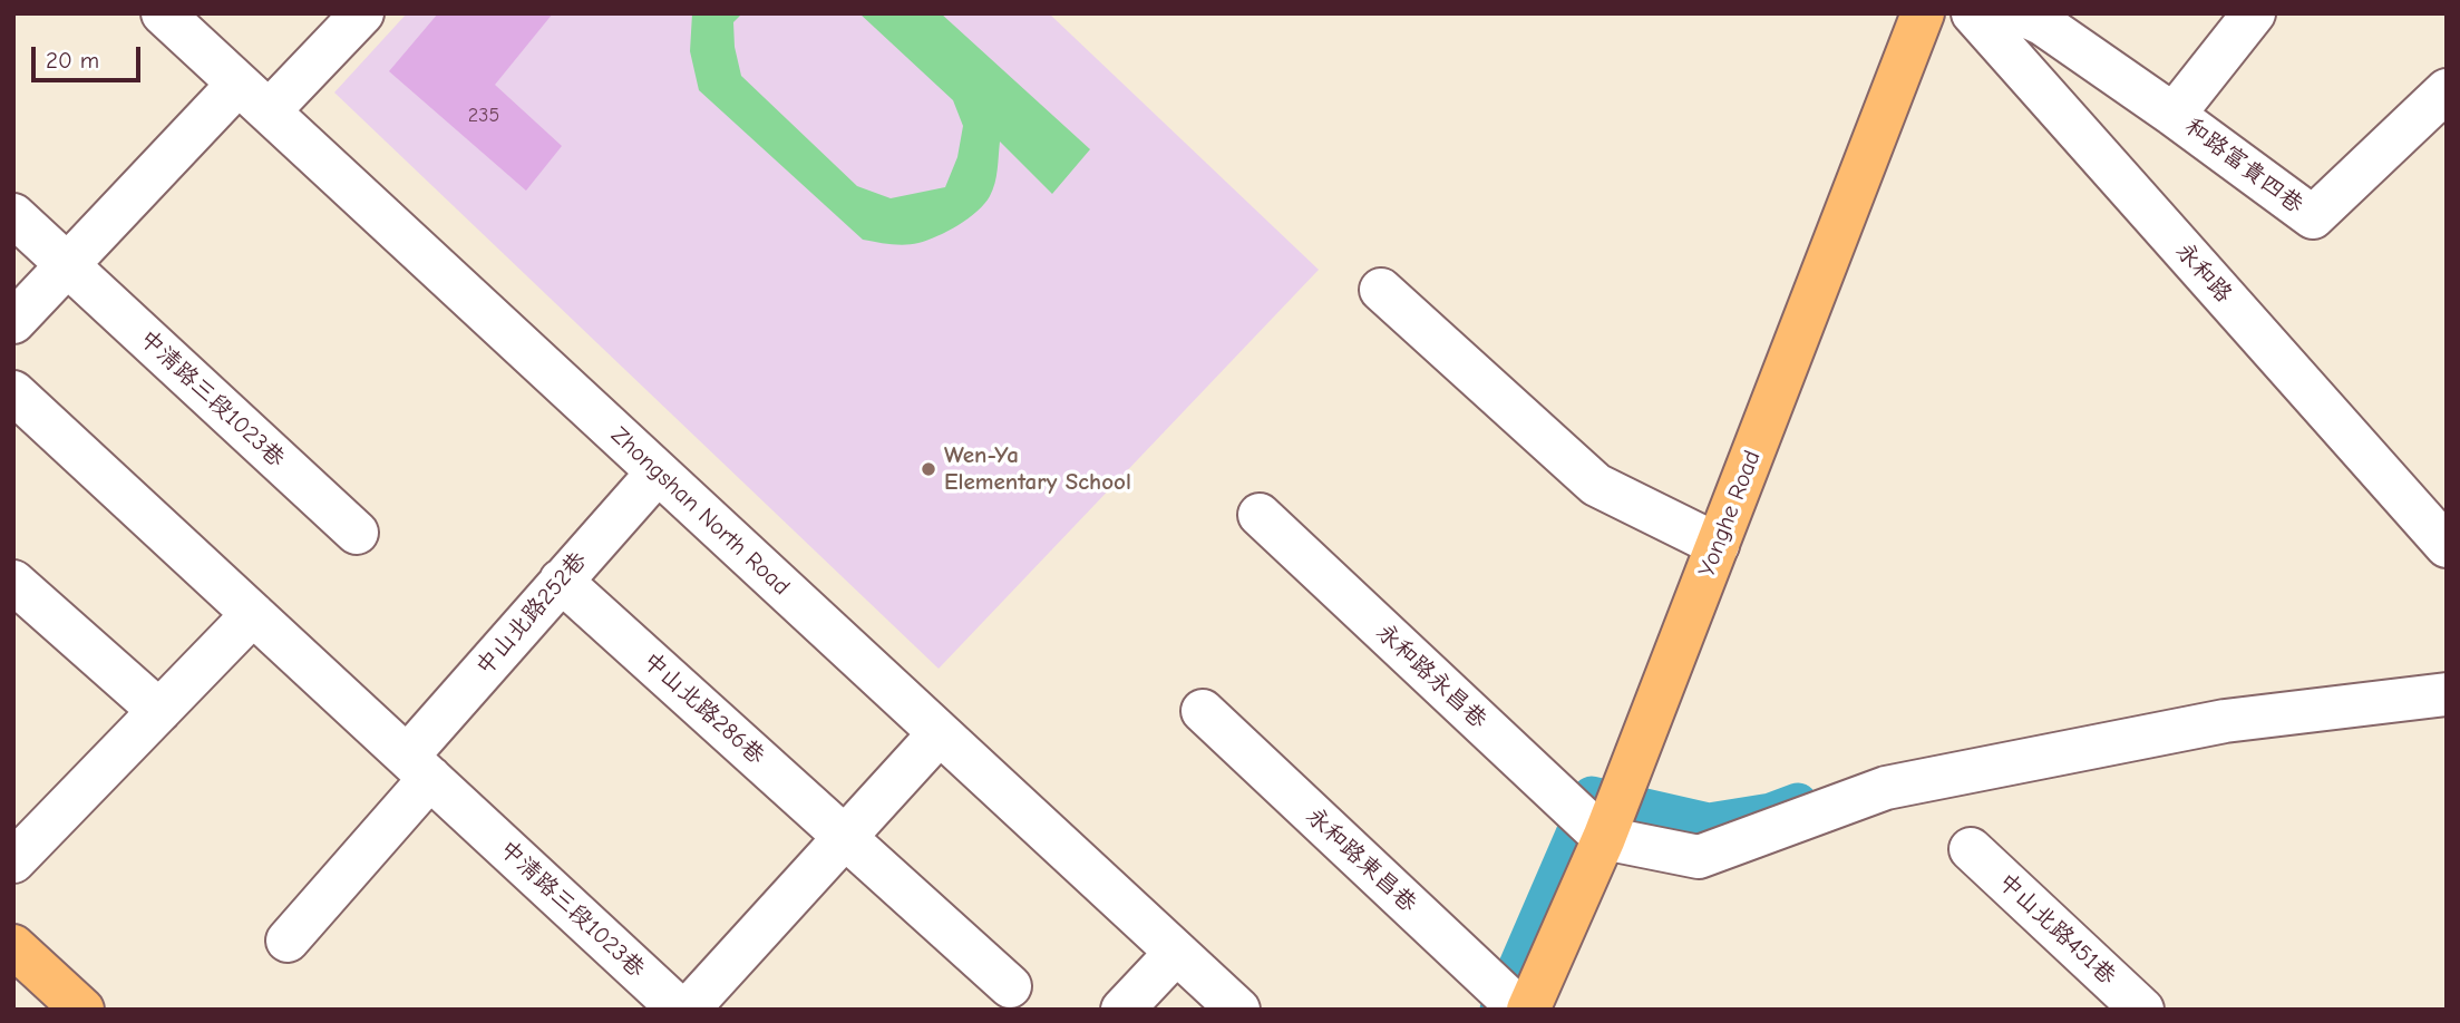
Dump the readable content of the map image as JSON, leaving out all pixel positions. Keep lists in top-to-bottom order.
{
  "streets": {
    "main road": ["Yonghe Road"],
    "street": [
      "和路富貴四巷",
      "永和路",
      "中清路三段1023巷",
      "Zhongshan North Road",
      "中山北路252巷",
      "永和路永昌巷",
      "中山北路286巷",
      "永和路東昌巷",
      "中山北路451巷"
    ]
  },
  "crossings": [
    ["中清路三段1023巷", "中山北路252巷"],
    ["Zhongshan North Road", "中山北路252巷"],
    ["Yonghe Road", "永和路永昌巷"],
    ["中山北路252巷", "中山北路286巷"]
  ],
  "places": ["Wen-Ya Elementary School"],
  "house_numbers": ["235"],
  "scale_bar": "20 m"
}
